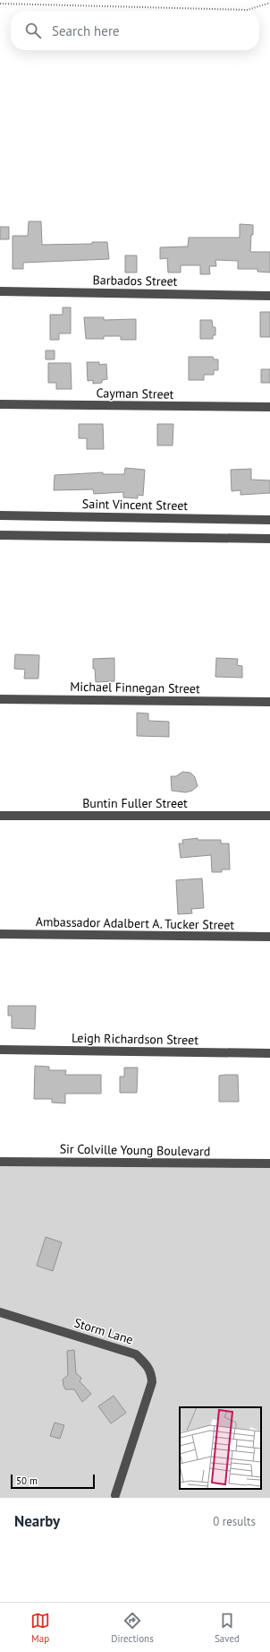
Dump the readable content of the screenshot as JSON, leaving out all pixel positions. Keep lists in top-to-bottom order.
{
  "streets": {
    "street": [
      "Barbados Street",
      "Cayman Street",
      "Saint Vincent Street",
      "Michael Finnegan Street",
      "Buntin Fuller Street",
      "Ambassador Adalbert A. Tucker Street",
      "Leigh Richardson Street",
      "Sir Colville Young Boulevard",
      "Storm Lane"
    ]
  },
  "scale_bar": "50 m",
  "page": {
    "search": "Search here",
    "scale": "50 m",
    "heading": ["Nearby", "0 results"],
    "nav": ["Map", "Directions", "Saved"]
  }
}
